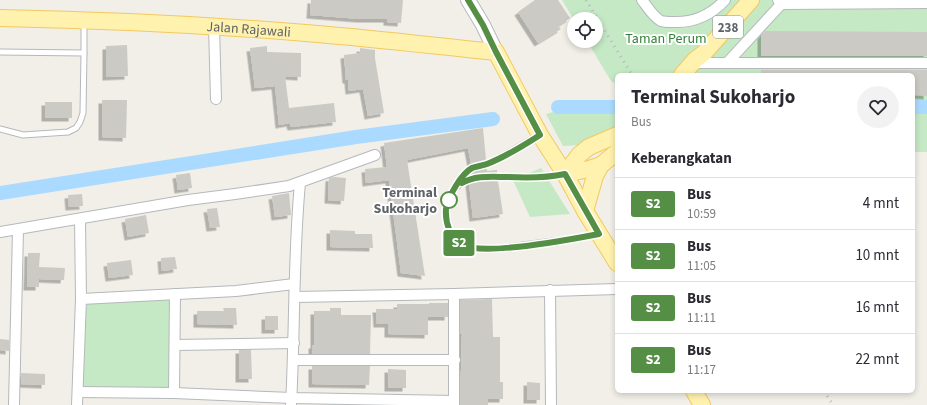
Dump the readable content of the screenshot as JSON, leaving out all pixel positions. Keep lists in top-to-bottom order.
{
  "streets": {
    "main road": ["238", "Jalan Rajawali"]
  },
  "parks": ["Taman Perum"],
  "places": ["Terminal Sukoharjo"],
  "lines": ["bus line S2"],
  "page": {
    "on_map": "S2",
    "heading": [
      ["Terminal Sukoharjo", "Bus"],
      "Keberangkatan"
    ],
    "list": [
      {
        "mark": "S2",
        "name": "Bus",
        "note": "10:59",
        "value": "4 mnt"
      },
      {
        "mark": "S2",
        "name": "Bus",
        "note": "11:05",
        "value": "10 mnt"
      },
      {
        "mark": "S2",
        "name": "Bus",
        "note": "11:11",
        "value": "16 mnt"
      },
      {
        "mark": "S2",
        "name": "Bus",
        "note": "11:17",
        "value": "22 mnt"
      }
    ]
  }
}
